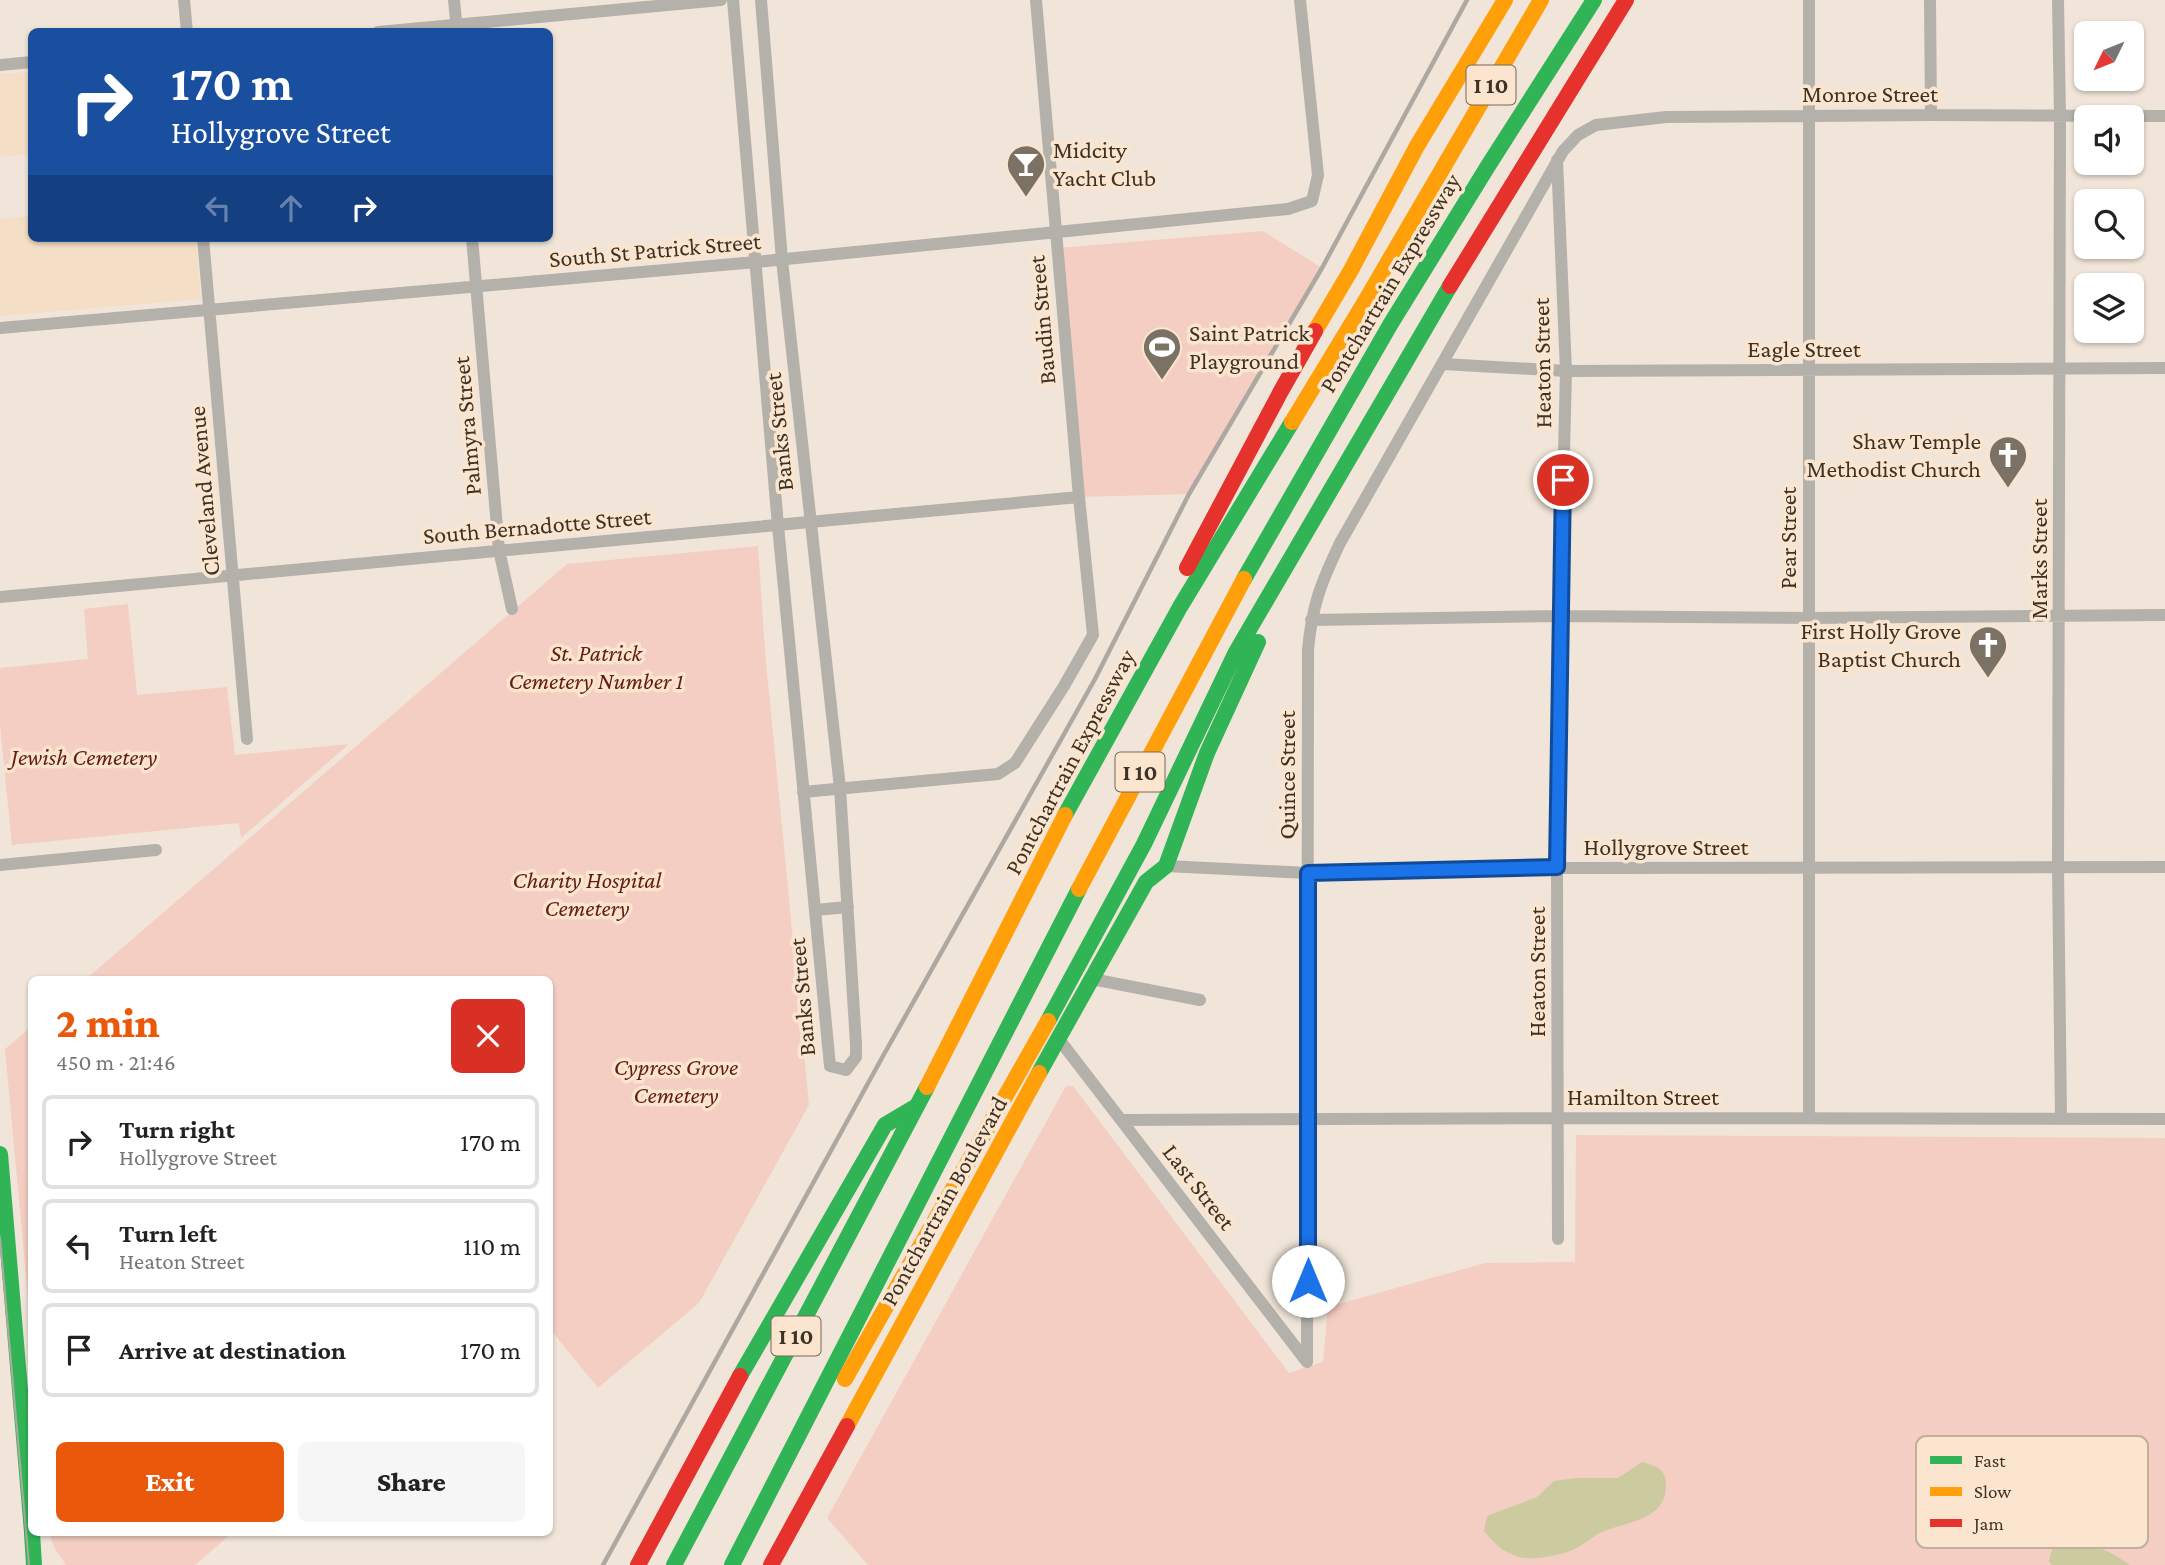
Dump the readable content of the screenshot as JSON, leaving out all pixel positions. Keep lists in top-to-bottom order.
{
  "streets": {
    "main road": ["I 10", "Pontchartrain Expressway", "Pontchartrain Boulevard"],
    "street": [
      "Monroe Street",
      "South St Patrick Street",
      "Baudin Street",
      "Eagle Street",
      "Heaton Street",
      "Palmyra Street",
      "Banks Street",
      "Cleveland Avenue",
      "South Bernadotte Street",
      "Pear Street",
      "Marks Street",
      "Quince Street",
      "Hollygrove Street",
      "Hamilton Street",
      "Last Street"
    ]
  },
  "crossings": [
    ["Monroe Street", "Pear Street"],
    ["Monroe Street", "Marks Street"],
    ["Monroe Street", "Quince Street"],
    ["South St Patrick Street", "Baudin Street"],
    ["South St Patrick Street", "Palmyra Street"],
    ["South St Patrick Street", "Banks Street"],
    ["South St Patrick Street", "Cleveland Avenue"],
    ["Baudin Street", "Banks Street"],
    ["Baudin Street", "South Bernadotte Street"],
    ["Eagle Street", "Heaton Street"],
    ["Eagle Street", "Pear Street"],
    ["Eagle Street", "Marks Street"],
    ["Eagle Street", "Quince Street"],
    ["Heaton Street", "Quince Street"],
    ["Heaton Street", "Hollygrove Street"],
    ["Heaton Street", "Hamilton Street"],
    ["Palmyra Street", "South Bernadotte Street"],
    ["Banks Street", "South Bernadotte Street"],
    ["Cleveland Avenue", "South Bernadotte Street"],
    ["Pear Street", "Hollygrove Street"],
    ["Pear Street", "Hamilton Street"],
    ["Marks Street", "Hollygrove Street"],
    ["Marks Street", "Hamilton Street"],
    ["Quince Street", "Hollygrove Street"],
    ["Quince Street", "Hamilton Street"],
    ["Quince Street", "Last Street"],
    ["Hollygrove Street", "Pontchartrain Boulevard"],
    ["Hamilton Street", "Last Street"],
    ["Last Street", "Pontchartrain Boulevard"]
  ],
  "parks": [
    "St. Patrick Cemetery Number 1",
    "Jewish Cemetery",
    "Charity Hospital Cemetery",
    "Cypress Grove Cemetery"
  ],
  "places": {
    "bar": ["Midcity Yacht Club"],
    "sports": ["Saint Patrick Playground"],
    "church": ["Shaw Temple Methodist Church", "First Holly Grove Baptist Church"]
  },
  "legend": ["Fast", "Slow", "Jam"],
  "north": "bottom left",
  "page": {
    "turn": ["170 m", "Hollygrove Street"],
    "heading": ["2 min", "450 m · 21:46"],
    "list": [
      {
        "name": "Turn right",
        "note": "Hollygrove Street",
        "value": "170 m"
      },
      {
        "name": "Turn left",
        "note": "Heaton Street",
        "value": "110 m"
      },
      {
        "name": "Arrive at destination",
        "value": "170 m"
      }
    ],
    "buttons": ["Exit", "Share"]
  }
}
